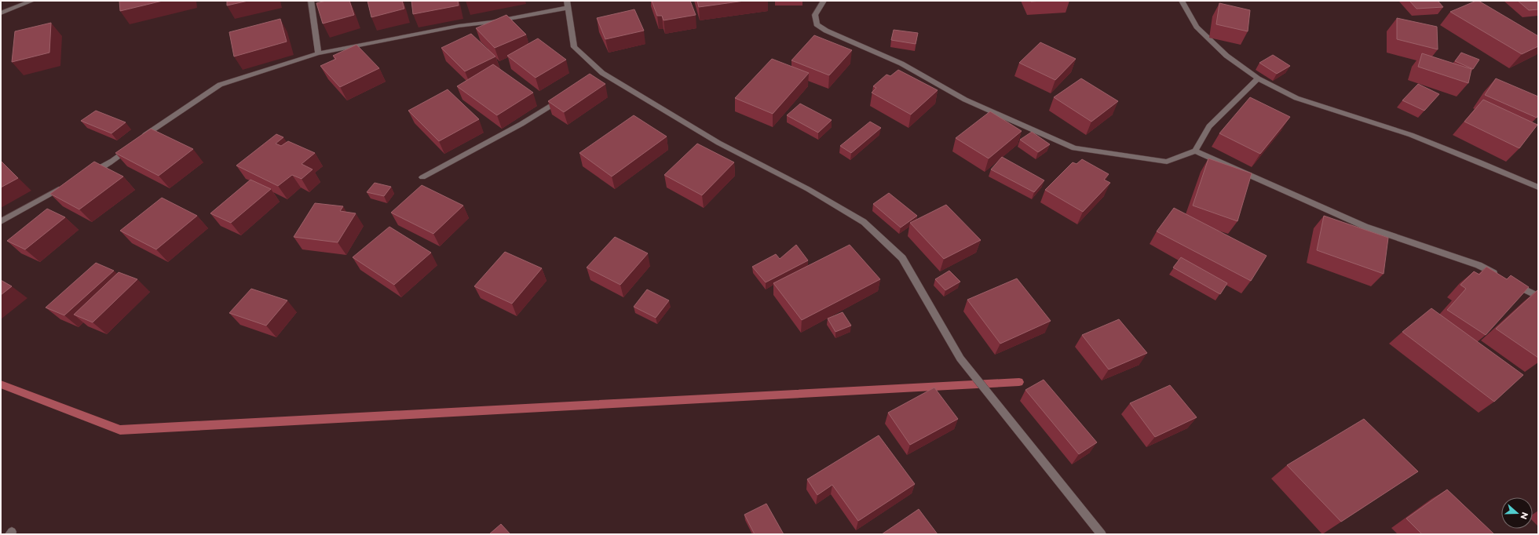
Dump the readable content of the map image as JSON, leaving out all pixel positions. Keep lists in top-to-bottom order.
{
  "north": "right"
}
